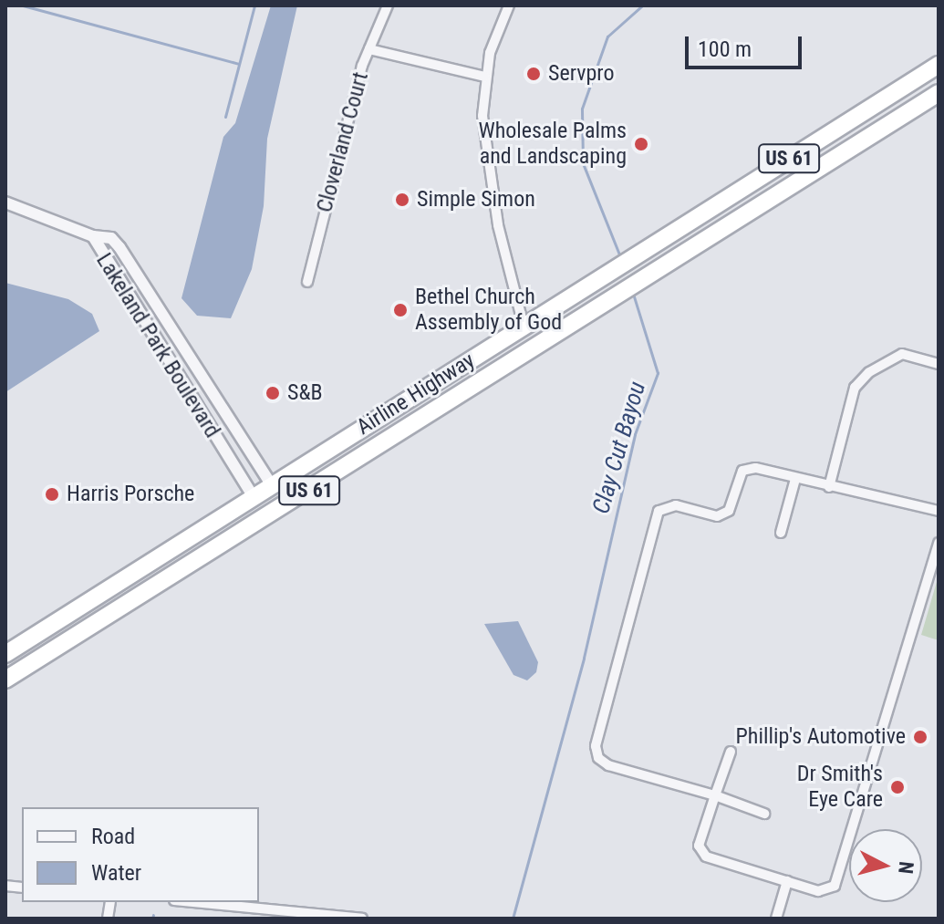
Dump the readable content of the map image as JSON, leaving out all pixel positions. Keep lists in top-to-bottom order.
{
  "streets": {
    "highway": ["US 61", "Airline Highway"],
    "street": ["Cloverland Court", "Lakeland Park Boulevard"]
  },
  "crossings": [
    ["Lakeland Park Boulevard", "Airline Highway"]
  ],
  "water": ["Clay Cut Bayou"],
  "places": [
    "Servpro",
    "Wholesale Palms and Landscaping",
    "Simple Simon",
    "Bethel Church Assembly of God",
    "S&B",
    "Harris Porsche",
    "Phillip's Automotive",
    "Dr Smith's Eye Care"
  ],
  "legend": ["Road", "Water"],
  "scale_bar": "100 m",
  "north": "right"
}
